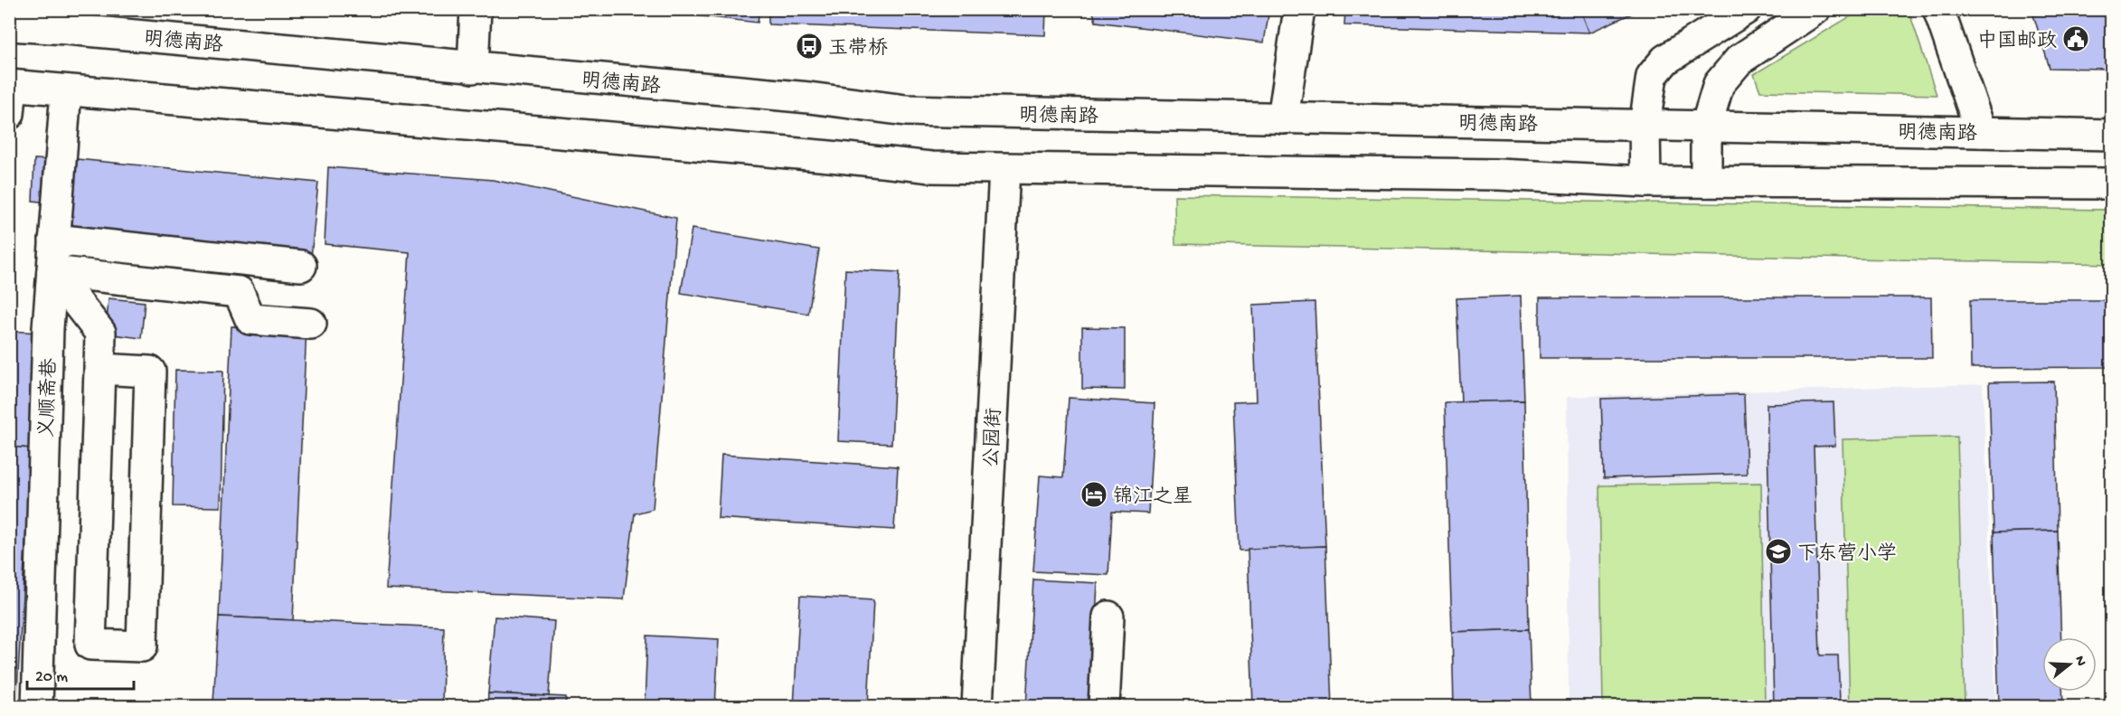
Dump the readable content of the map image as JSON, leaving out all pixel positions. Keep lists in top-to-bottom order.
{
  "streets": {
    "main road": ["明德南路", "义顺斋巷", "公园街"]
  },
  "places": {
    "public building": ["中国邮政"],
    "bus stop": ["玉带桥"],
    "hotel": ["锦江之星"],
    "school or university": ["下东营小学"]
  },
  "scale_bar": "20 m",
  "north": "right"
}
